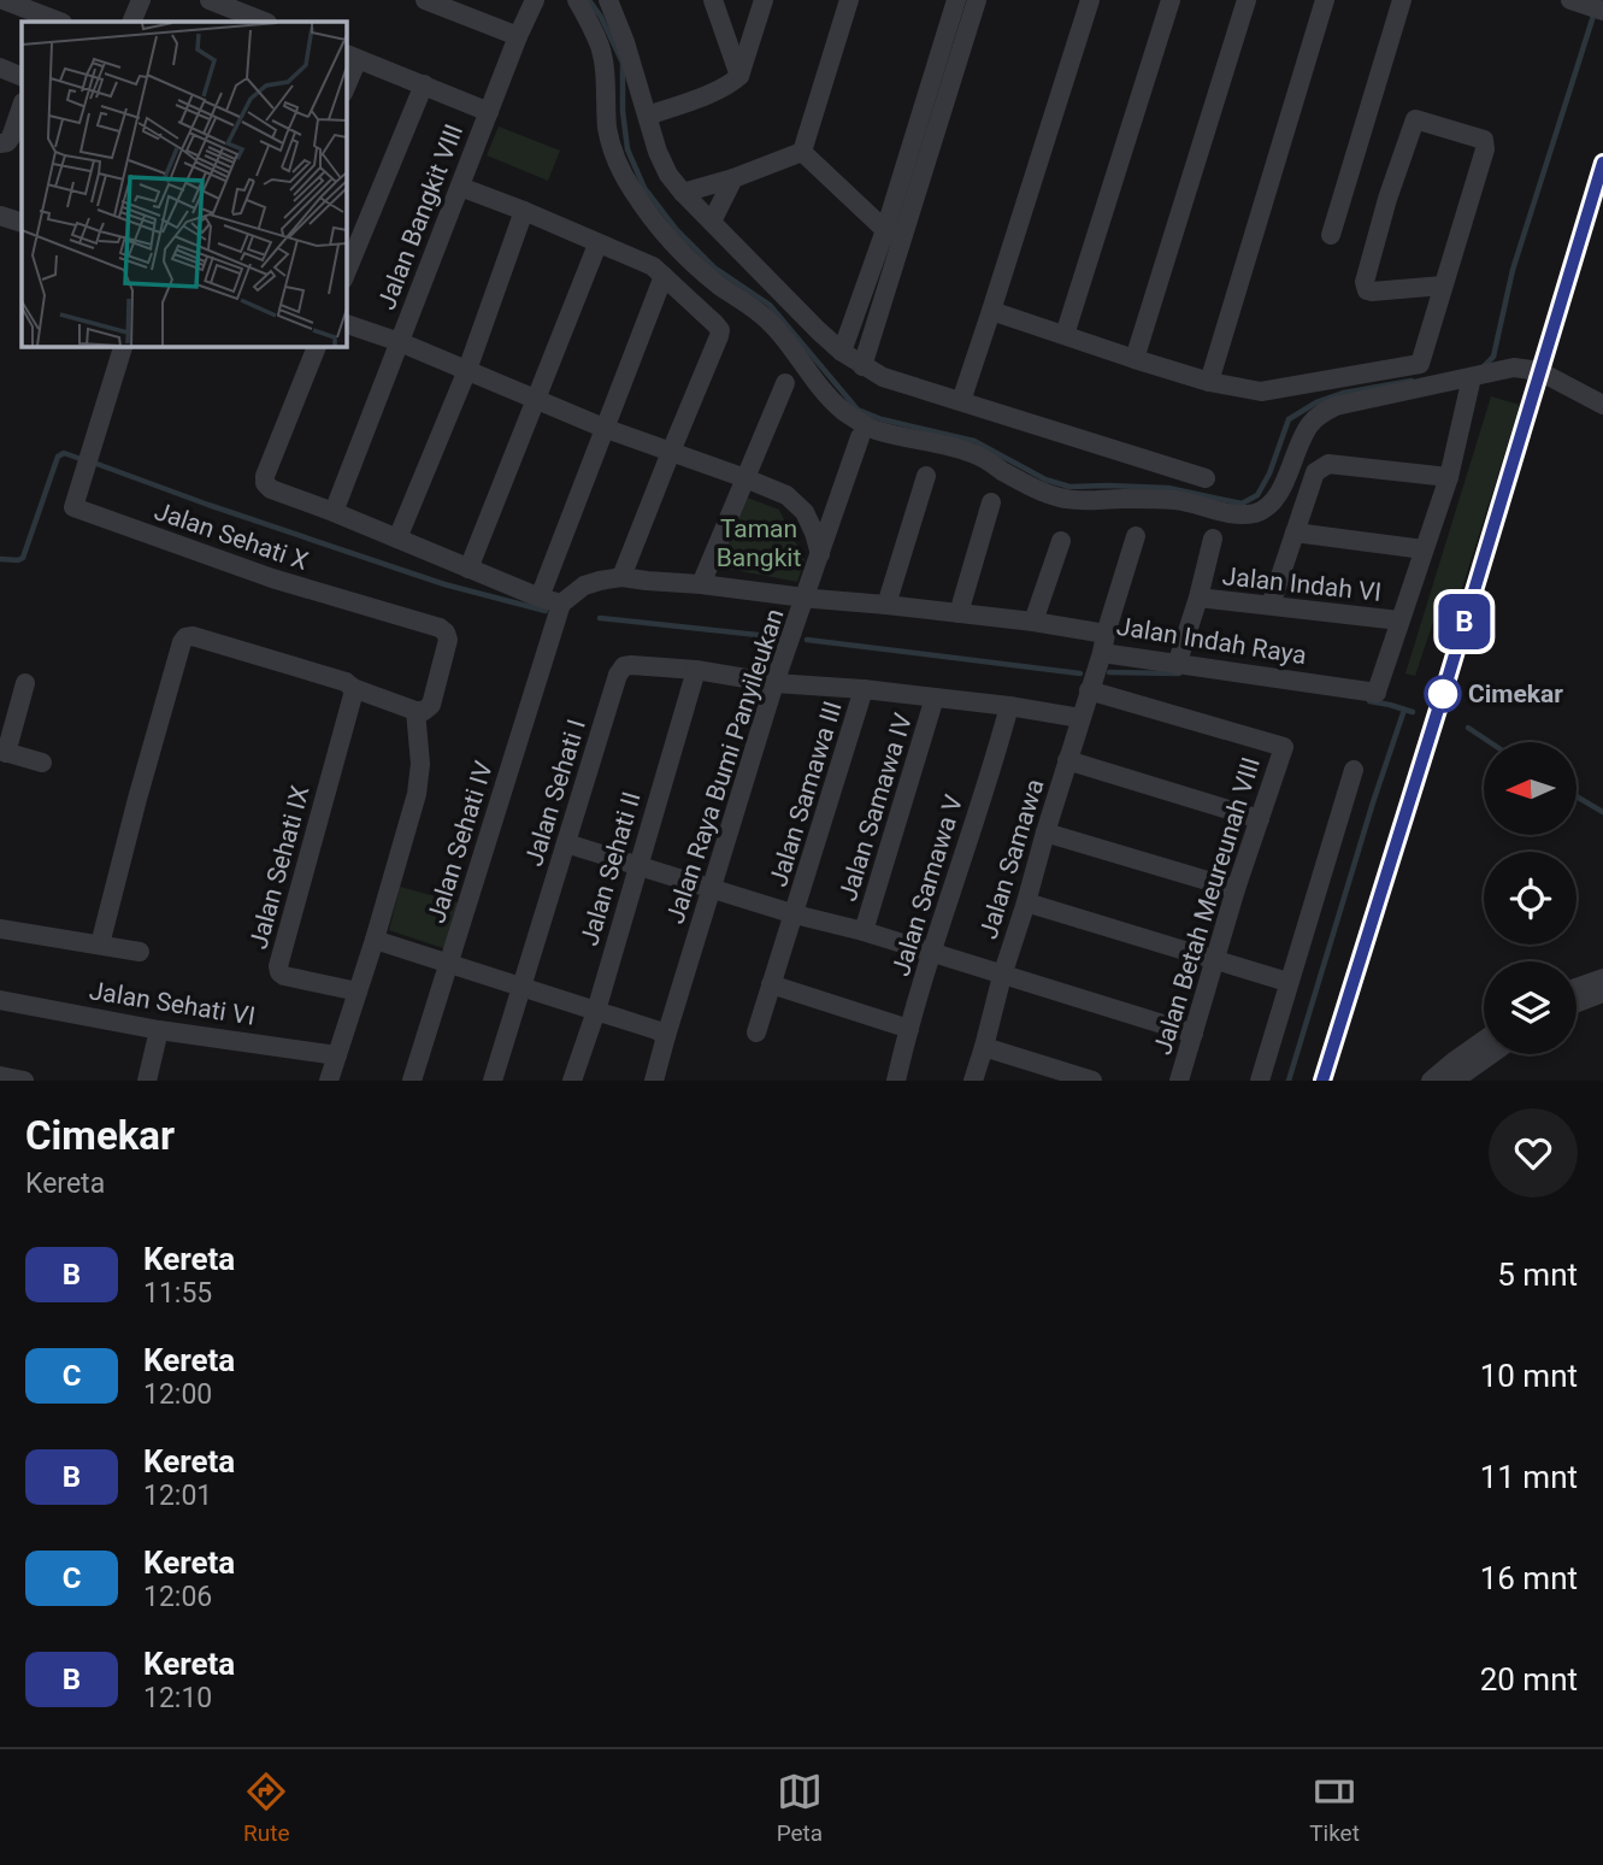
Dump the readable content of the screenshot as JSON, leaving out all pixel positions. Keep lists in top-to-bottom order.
{
  "streets": {
    "street": [
      "Jalan Bangkit VIII",
      "Jalan Sehati X",
      "Jalan Indah VI",
      "Jalan Indah Raya",
      "Jalan Raya Bumi Panyileukan",
      "Jalan Sehati I",
      "Jalan Samawa III",
      "Jalan Samawa IV",
      "Jalan Sehati IV",
      "Jalan Samawa",
      "Jalan Sehati IX",
      "Jalan Sehati II",
      "Jalan Samawa V",
      "Jalan Betah Meureunah VIII",
      "Jalan Sehati VI"
    ]
  },
  "crossings": [
    ["Jalan Indah VI", "Jalan Indah Raya"],
    ["Jalan Indah Raya", "Jalan Raya Bumi Panyileukan"],
    ["Jalan Indah Raya", "Jalan Samawa"],
    ["Jalan Raya Bumi Panyileukan", "Jalan Sehati I"],
    ["Jalan Sehati I", "Jalan Samawa III"],
    ["Jalan Sehati I", "Jalan Samawa IV"],
    ["Jalan Sehati I", "Jalan Samawa"],
    ["Jalan Sehati I", "Jalan Sehati II"],
    ["Jalan Sehati I", "Jalan Samawa V"],
    ["Jalan Samawa", "Jalan Betah Meureunah VIII"]
  ],
  "parks": ["Taman Bangkit"],
  "places": ["Cimekar"],
  "north": "left",
  "page": {
    "on_map": "B",
    "heading": ["Cimekar", "Kereta"],
    "list": [
      {
        "mark": "B",
        "name": "Kereta",
        "note": "11:55",
        "value": "5 mnt"
      },
      {
        "mark": "C",
        "name": "Kereta",
        "note": "12:00",
        "value": "10 mnt"
      },
      {
        "mark": "B",
        "name": "Kereta",
        "note": "12:01",
        "value": "11 mnt"
      },
      {
        "mark": "C",
        "name": "Kereta",
        "note": "12:06",
        "value": "16 mnt"
      },
      {
        "mark": "B",
        "name": "Kereta",
        "note": "12:10",
        "value": "20 mnt"
      }
    ],
    "tabs": ["Rute", "Peta", "Tiket"]
  }
}
